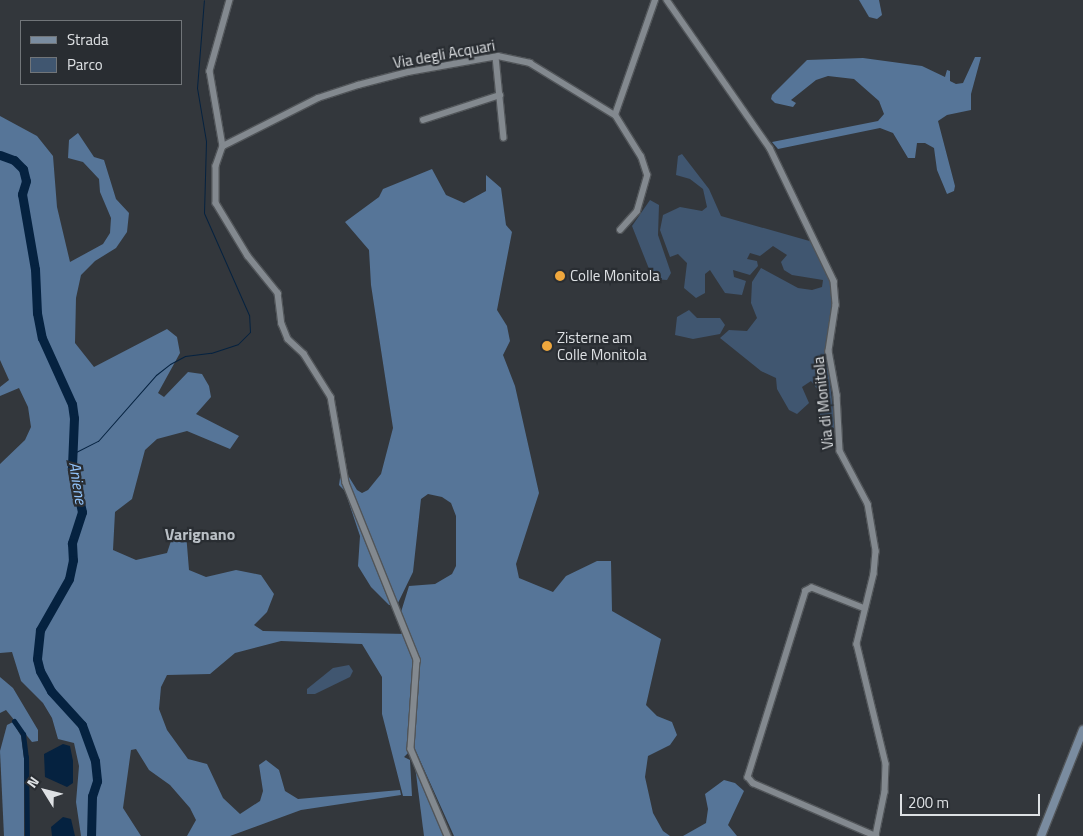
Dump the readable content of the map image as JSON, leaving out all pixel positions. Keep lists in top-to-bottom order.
{
  "streets": {
    "street": ["Via degli Acquari", "Via di Monitola"]
  },
  "districts": ["Varignano"],
  "water": ["Aniene"],
  "places": ["Colle Monitola", "Zisterne am Colle Monitola"],
  "legend": ["Strada", "Parco"],
  "scale_bar": "200 m",
  "north": "top left"
}
